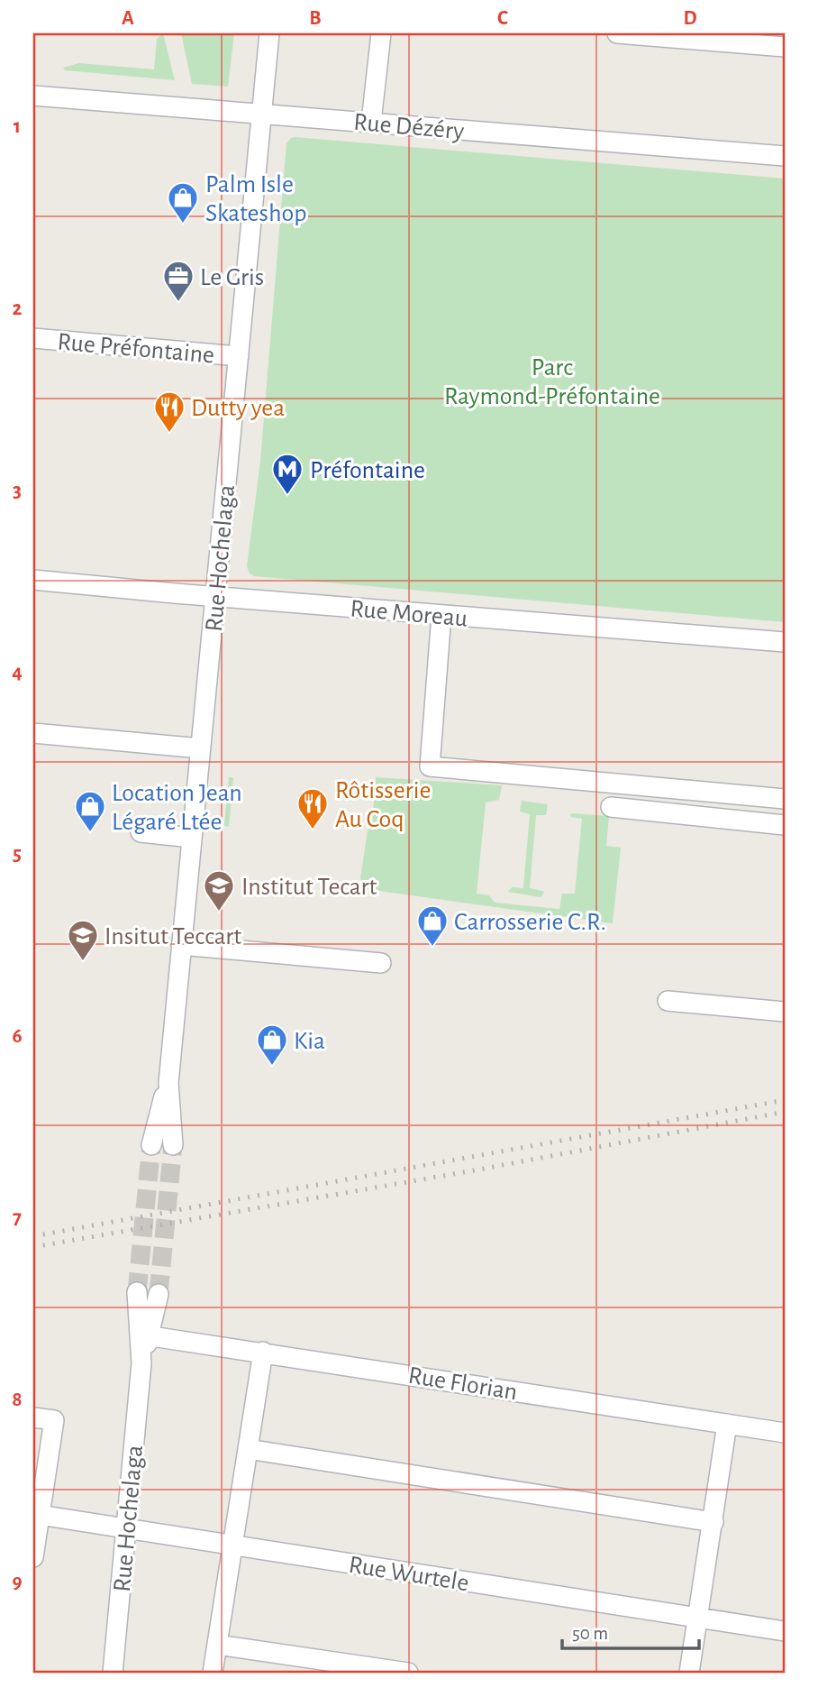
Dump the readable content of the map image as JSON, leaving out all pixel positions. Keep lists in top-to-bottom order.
{
  "streets": {
    "street": [
      "Rue Dézéry",
      "Rue Préfontaine",
      "Rue Hochelaga",
      "Rue Moreau",
      "Rue Florian",
      "Rue Wurtele"
    ]
  },
  "crossings": [
    ["Rue Dézéry", "Rue Hochelaga"],
    ["Rue Préfontaine", "Rue Hochelaga"],
    ["Rue Hochelaga", "Rue Moreau"],
    ["Rue Hochelaga", "Rue Florian"],
    ["Rue Hochelaga", "Rue Wurtele"]
  ],
  "parks": ["Parc Raymond-Préfontaine"],
  "places": {
    "shop": [
      "Palm Isle Skateshop",
      "Location Jean Légaré Ltée",
      "Carrosserie C.R.",
      "Kia"
    ],
    "office": ["Le Gris"],
    "restaurant": ["Dutty yea", "Rôtisserie Au Coq"],
    "metro station": ["Préfontaine"],
    "school or university": ["Institut Tecart", "Insitut Teccart"]
  },
  "scale_bar": "50 m",
  "grid": {
    "columns": [
      "A",
      "B",
      "C",
      "D"
    ],
    "rows": [
      "1",
      "2",
      "3",
      "4",
      "5",
      "6",
      "7",
      "8",
      "9"
    ]
  }
}
